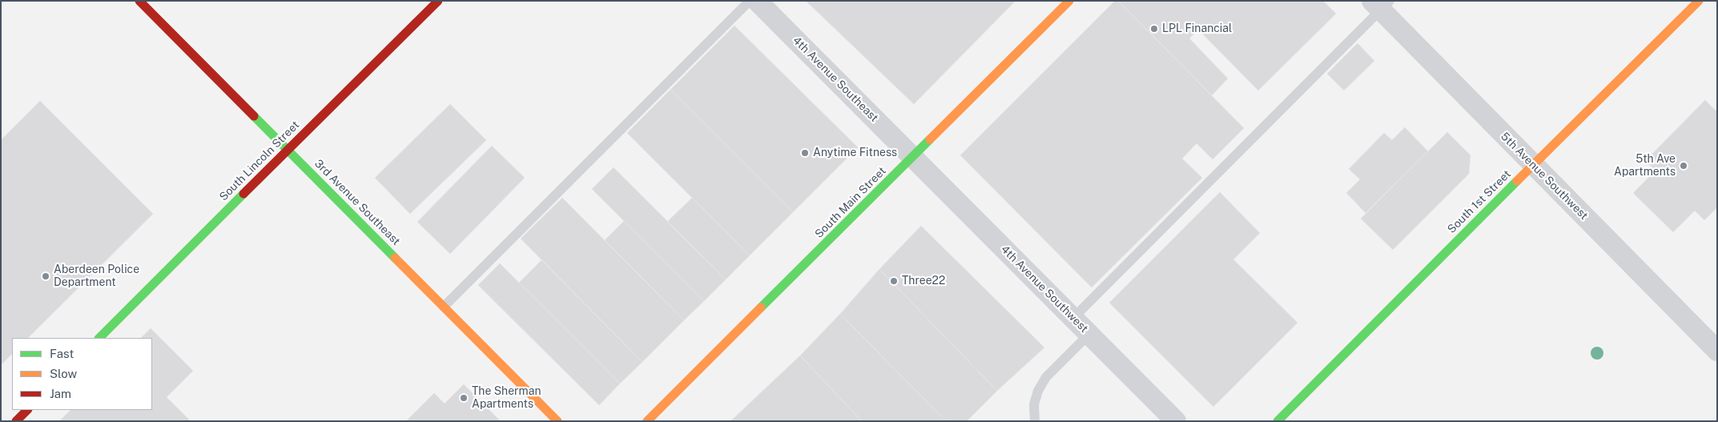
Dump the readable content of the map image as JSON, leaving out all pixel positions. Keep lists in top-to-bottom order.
{
  "streets": {
    "street": [
      "4th Avenue Southeast",
      "South Lincoln Street",
      "5th Avenue Southwest",
      "South 1st Street",
      "3rd Avenue Southeast",
      "South Main Street",
      "4th Avenue Southwest"
    ]
  },
  "crossings": [
    ["4th Avenue Southeast", "South Main Street"],
    ["4th Avenue Southeast", "4th Avenue Southwest"],
    ["South Lincoln Street", "3rd Avenue Southeast"],
    ["5th Avenue Southwest", "South 1st Street"],
    ["South Main Street", "4th Avenue Southwest"]
  ],
  "places": [
    "LPL Financial",
    "Anytime Fitness",
    "5th Ave Apartments",
    "Aberdeen Police Department",
    "Three22",
    "The Sherman Apartments"
  ],
  "legend": ["Fast", "Slow", "Jam"]
}
